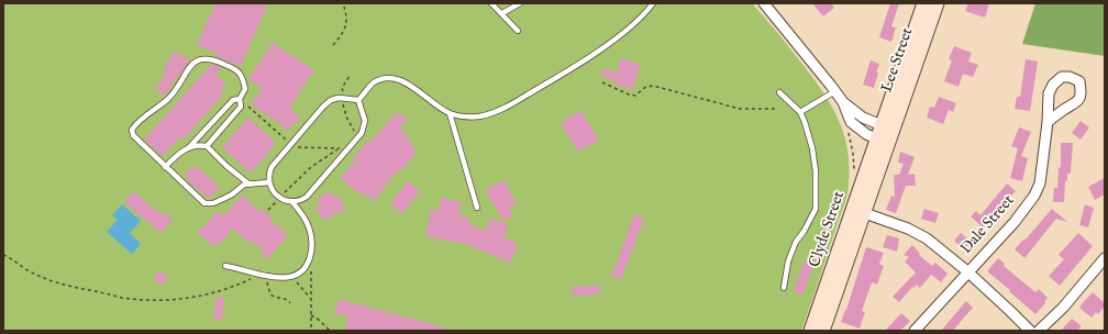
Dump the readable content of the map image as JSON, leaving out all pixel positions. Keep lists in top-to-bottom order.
{
  "streets": {
    "main road": ["Lee Street", "Clyde Street"],
    "street": ["Dale Street"]
  },
  "crossings": [
    ["Lee Street", "Clyde Street"]
  ]
}
